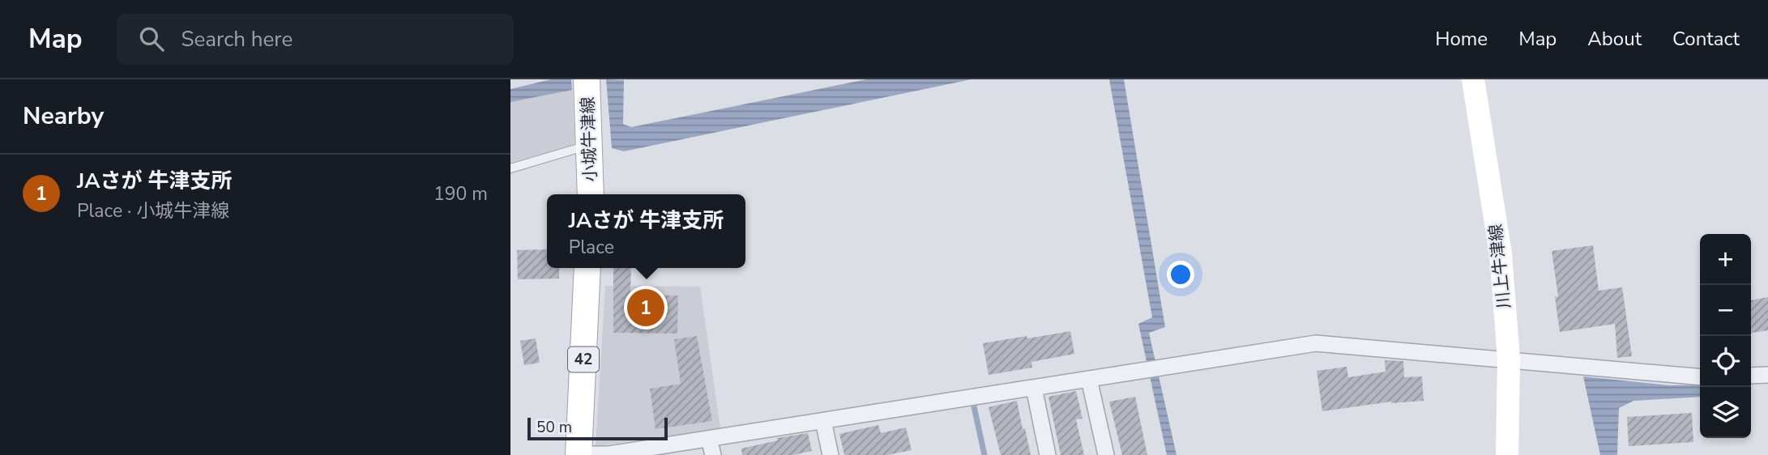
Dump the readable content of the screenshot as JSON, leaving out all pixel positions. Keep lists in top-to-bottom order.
{
  "streets": {
    "main road": ["小城牛津線", "川上牛津線", "42"]
  },
  "scale_bar": "50 m",
  "page": {
    "header": "Map",
    "search": "Search here",
    "nav": [
      "Home",
      "Map",
      "About",
      "Contact"
    ],
    "heading": "Nearby",
    "list": [
      {
        "mark": "1",
        "name": "JAさが 牛津支所",
        "note": "Place · 小城牛津線",
        "value": "190 m"
      }
    ],
    "popup": ["JAさが 牛津支所", "Place"],
    "map_buttons": ["+", "−"],
    "pins": "1",
    "scale": "50 m"
  }
}
